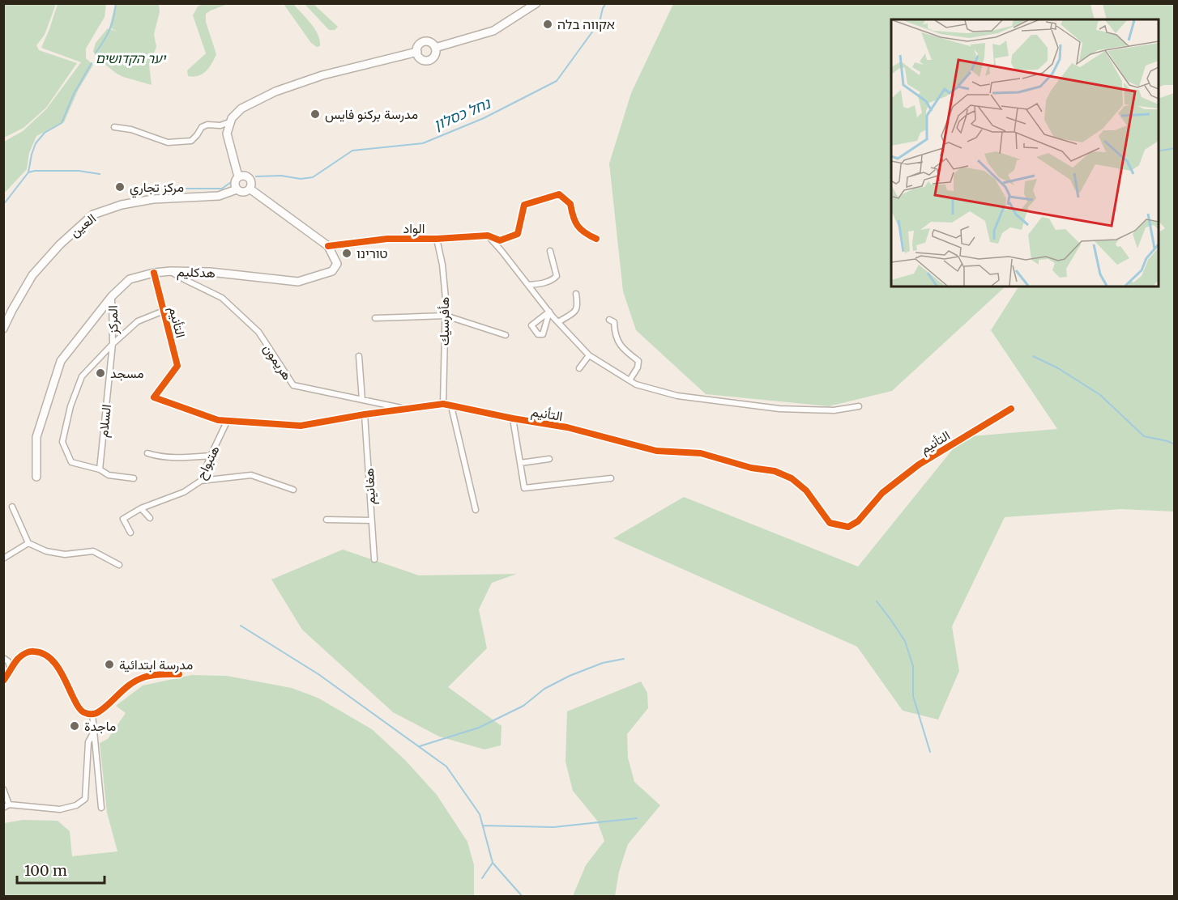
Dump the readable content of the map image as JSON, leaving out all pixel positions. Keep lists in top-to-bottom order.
{
  "streets": {
    "street": [
      "العين",
      "الواد",
      "هدكليم",
      "المركز",
      "هأفرسيك",
      "التأنيم",
      "هريمون",
      "السلام",
      "هتبواح",
      "هغانيم"
    ]
  },
  "crossings": [
    ["الواد", "هدكليم"],
    ["الواد", "هأفرسيك"],
    ["هدكليم", "المركز"],
    ["هدكليم", "التأنيم"],
    ["هدكليم", "هريمون"],
    ["المركز", "السلام"],
    ["هأفرسيك", "التأنيم"],
    ["التأنيم", "هريمون"],
    ["التأنيم", "هتبواح"],
    ["التأنيم", "هغانيم"]
  ],
  "water": ["נחל כסלון"],
  "parks": ["יער הקדושים"],
  "places": [
    "אקווה בלה",
    "مدرسة بركنو فايس",
    "مركز تجاري",
    "טורינו",
    "مسجد",
    "مدرسة ابتدائية",
    "ماجدة"
  ],
  "scale_bar": "100 m"
}
